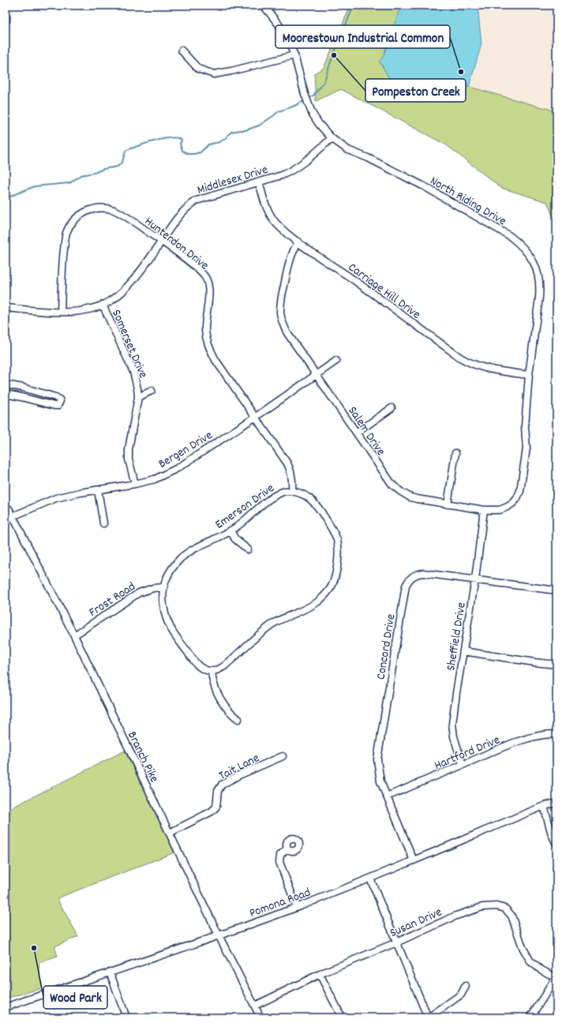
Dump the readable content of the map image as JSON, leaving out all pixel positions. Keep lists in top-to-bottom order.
{
  "streets": {
    "street": [
      "Middlesex Drive",
      "North Riding Drive",
      "Hunterdon Drive",
      "Carriage Hill Drive",
      "Somerset Drive",
      "Salem Drive",
      "Bergen Drive",
      "Emerson Drive",
      "Frost Road",
      "Sheffield Drive",
      "Concord Drive",
      "Hartford Drive",
      "Branch Pike",
      "Tait Lane",
      "Pomona Road",
      "Susan Drive"
    ]
  },
  "crossings": [
    ["Middlesex Drive", "North Riding Drive"],
    ["Middlesex Drive", "Hunterdon Drive"],
    ["Middlesex Drive", "Carriage Hill Drive"],
    ["Middlesex Drive", "Somerset Drive"],
    ["North Riding Drive", "Carriage Hill Drive"],
    ["North Riding Drive", "Salem Drive"],
    ["Hunterdon Drive", "Bergen Drive"],
    ["Hunterdon Drive", "Emerson Drive"],
    ["Carriage Hill Drive", "Salem Drive"],
    ["Somerset Drive", "Bergen Drive"],
    ["Salem Drive", "Bergen Drive"],
    ["Salem Drive", "Sheffield Drive"],
    ["Bergen Drive", "Branch Pike"],
    ["Emerson Drive", "Frost Road"],
    ["Frost Road", "Branch Pike"],
    ["Sheffield Drive", "Concord Drive"],
    ["Sheffield Drive", "Hartford Drive"],
    ["Concord Drive", "Hartford Drive"],
    ["Concord Drive", "Pomona Road"],
    ["Branch Pike", "Tait Lane"],
    ["Branch Pike", "Pomona Road"],
    ["Branch Pike", "Susan Drive"]
  ],
  "places": ["Pompeston Creek", "Moorestown Industrial Common", "Wood Park"]
}
